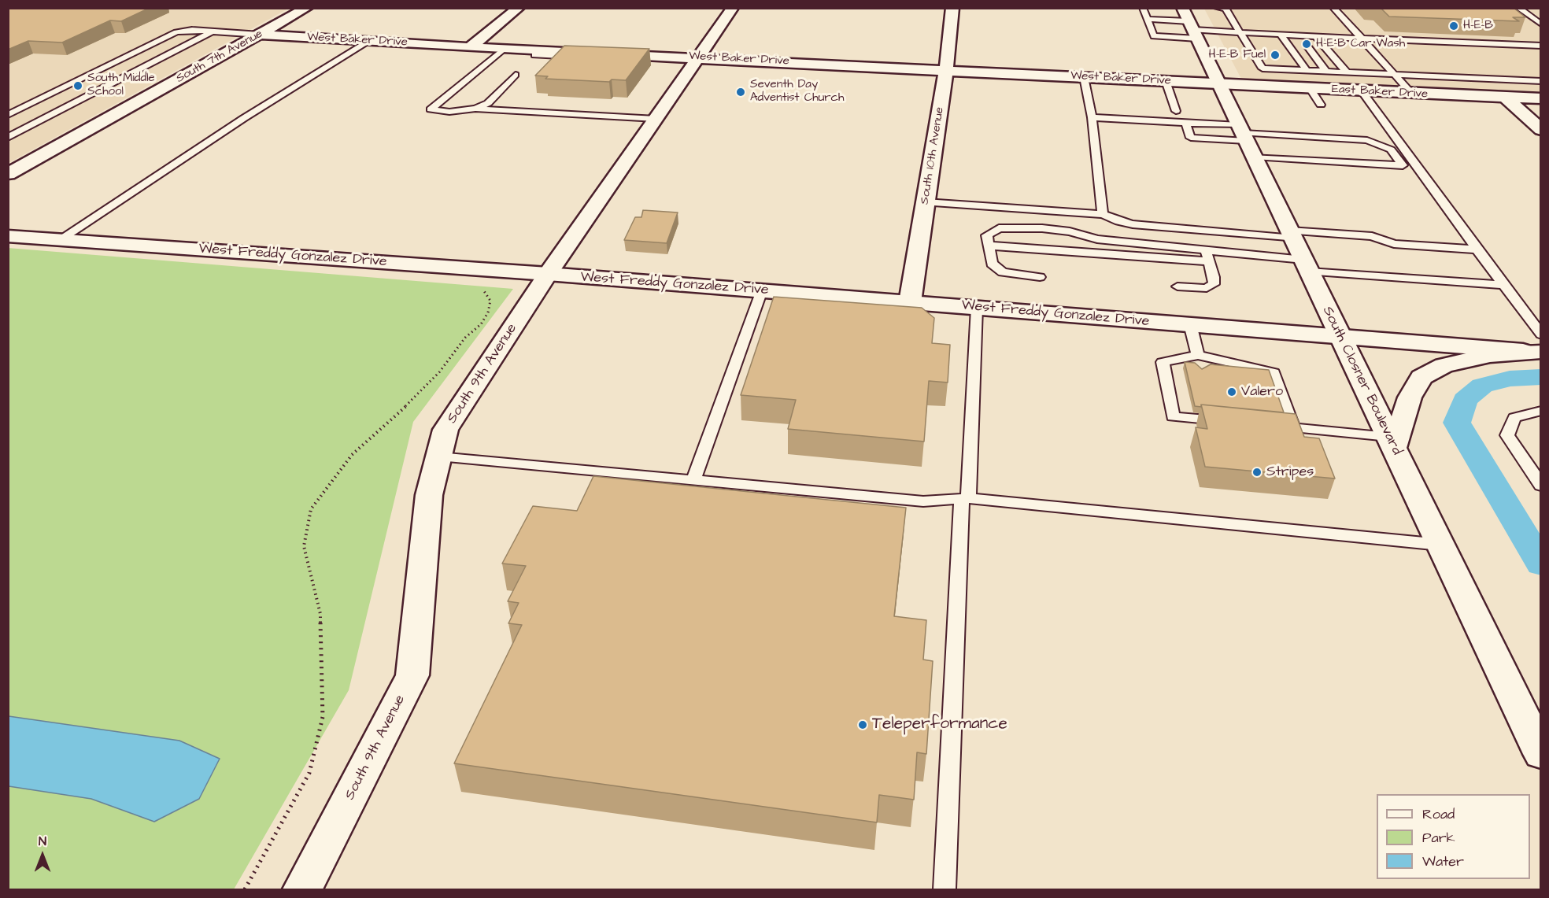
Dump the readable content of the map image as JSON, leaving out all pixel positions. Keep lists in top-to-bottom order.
{
  "streets": {
    "street": [
      "West Baker Drive",
      "South 7th Avenue",
      "East Baker Drive",
      "South 10th Avenue",
      "West Freddy Gonzalez Drive",
      "South 9th Avenue",
      "South Closner Boulevard"
    ]
  },
  "crossings": [
    ["West Baker Drive", "South 7th Avenue"],
    ["West Baker Drive", "East Baker Drive"],
    ["West Baker Drive", "South 10th Avenue"],
    ["West Baker Drive", "South 9th Avenue"],
    ["West Baker Drive", "South Closner Boulevard"],
    ["East Baker Drive", "South Closner Boulevard"],
    ["South 10th Avenue", "West Freddy Gonzalez Drive"],
    ["West Freddy Gonzalez Drive", "South 9th Avenue"],
    ["West Freddy Gonzalez Drive", "South Closner Boulevard"]
  ],
  "places": [
    "H-E-B",
    "H-E-B Car Wash",
    "H-E-B Fuel",
    "South Middle School",
    "Seventh Day Adventist Church",
    "Valero",
    "Stripes",
    "Teleperformance"
  ],
  "legend": ["Road", "Park", "Water"],
  "north": "top"
}
